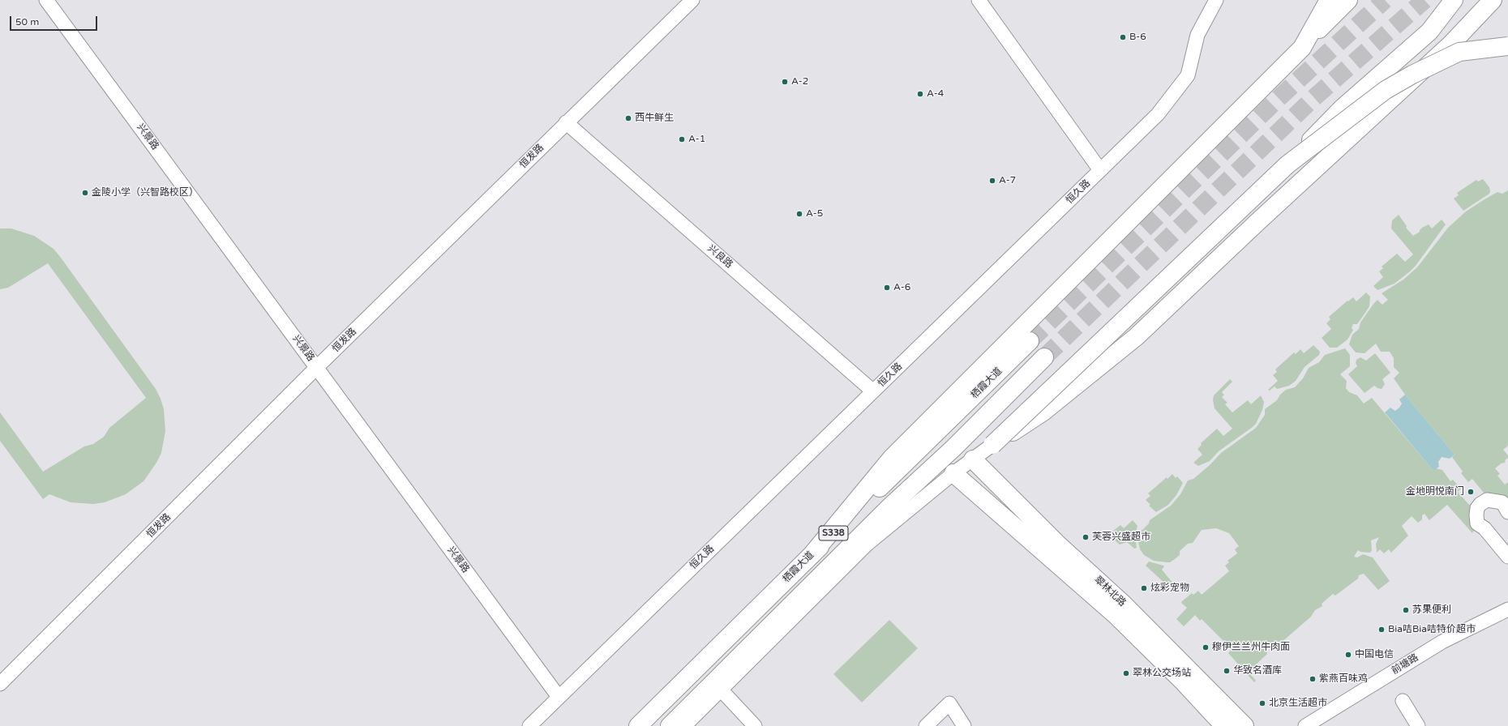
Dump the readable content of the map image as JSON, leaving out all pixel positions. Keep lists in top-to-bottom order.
{
  "streets": {
    "main road": ["栖霞大道", "S338", "翠林北路"],
    "street": [
      "兴景路",
      "恒发路",
      "恒久路",
      "兴良路",
      "前塘路"
    ]
  },
  "crossings": [
    ["兴景路", "恒发路"],
    ["兴景路", "恒久路"],
    ["恒发路", "兴良路"],
    ["恒久路", "兴良路"]
  ],
  "places": [
    "B-6",
    "A-2",
    "A-4",
    "西牛鲜生",
    "A-1",
    "A-7",
    "金陵小学（兴智路校区）",
    "A-5",
    "A-6",
    "金地明悦南门",
    "芙蓉兴盛超市",
    "炫彩宠物",
    "苏果便利",
    "Bia咭Bia咭特价超市",
    "穆伊兰兰州牛肉面",
    "中国电信",
    "华致名酒库",
    "翠林公交场站",
    "紫燕百味鸡",
    "北京生活超市"
  ],
  "scale_bar": "50 m"
}
